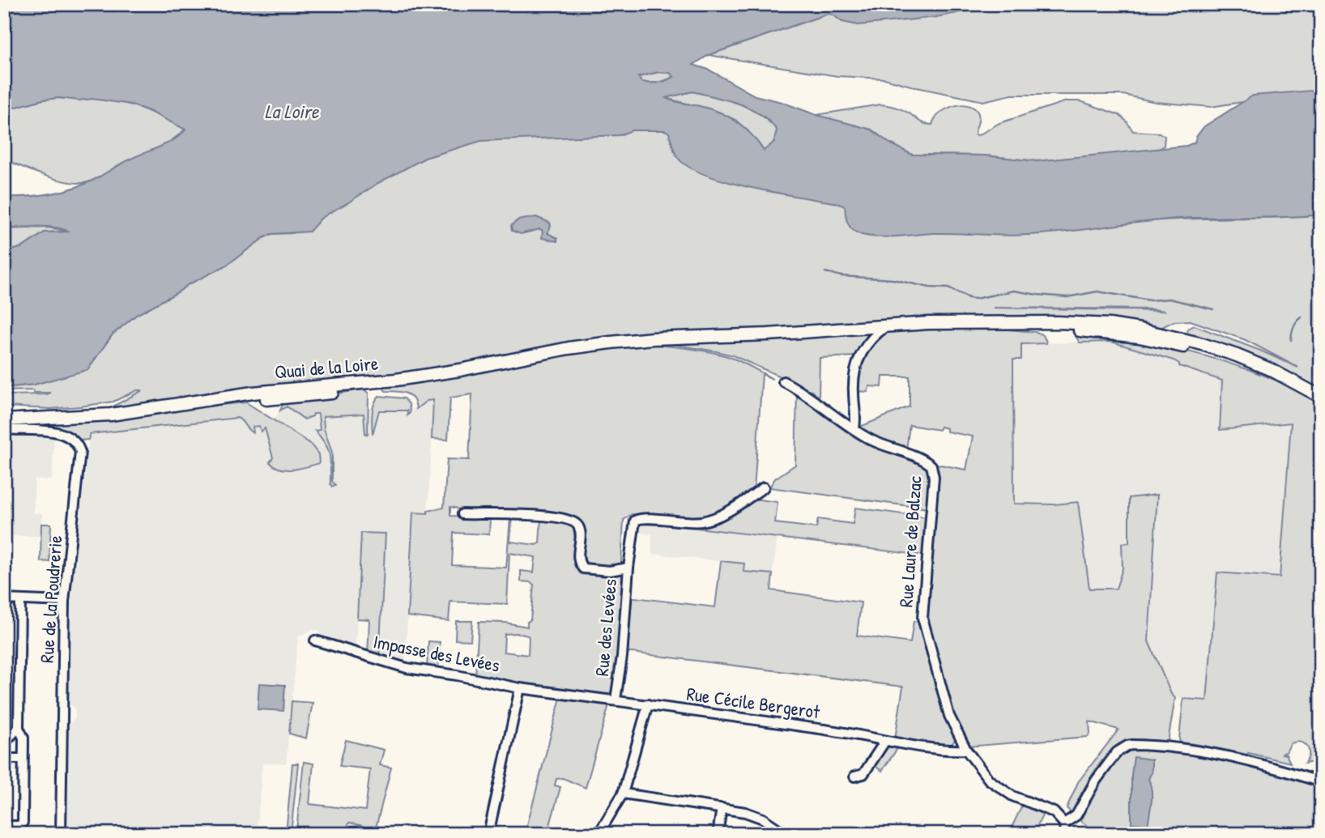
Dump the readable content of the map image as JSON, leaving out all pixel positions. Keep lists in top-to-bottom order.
{
  "streets": {
    "main road": ["Quai de la Loire"],
    "street": [
      "Rue Laure de Balzac",
      "Rue de la Poudrerie",
      "Rue des Levées",
      "Impasse des Levées",
      "Rue Cécile Bergerot"
    ]
  },
  "crossings": [
    ["Rue Laure de Balzac", "Rue Cécile Bergerot"],
    ["Rue des Levées", "Impasse des Levées"],
    ["Rue des Levées", "Rue Cécile Bergerot"]
  ],
  "water": ["La Loire"]
}
